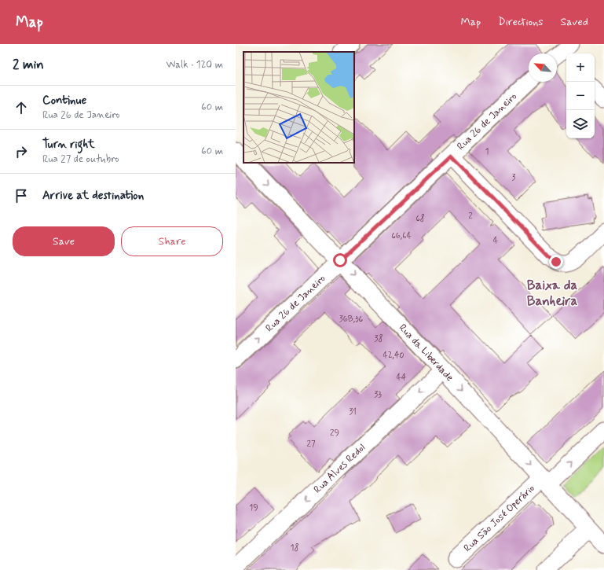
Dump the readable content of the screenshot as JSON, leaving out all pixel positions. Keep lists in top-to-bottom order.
{
  "streets": {
    "street": [
      "Rua 26 de Janeiro",
      "Rua da Liberdade",
      "Rua Alves Redol",
      "Rua São José Operário"
    ]
  },
  "crossings": [
    ["Rua 26 de Janeiro", "Rua da Liberdade"],
    ["Rua da Liberdade", "Rua Alves Redol"],
    ["Rua da Liberdade", "Rua São José Operário"]
  ],
  "one_way": [
    "Rua 26 de Janeiro",
    "Rua da Liberdade",
    "Rua Alves Redol",
    "Rua São José Operário"
  ],
  "districts": ["Baixa da Banheira"],
  "house_numbers": [
    "1",
    "3",
    "2",
    "68",
    "66,64",
    "4",
    "36B,36",
    "38",
    "42,40",
    "44",
    "33",
    "31",
    "29",
    "27",
    "19",
    "18"
  ],
  "north": "top left",
  "page": {
    "header": "Map",
    "nav": ["Map", "Directions", "Saved"],
    "heading": ["2 min", "Walk · 120 m"],
    "map_buttons": ["+", "−"],
    "list": [
      ["Continue", "Rua 26 de Janeiro", "60 m"],
      ["Turn right", "Rua 27 de outubro", "60 m"],
      "Arrive at destination"
    ],
    "buttons": ["Save", "Share"]
  }
}
